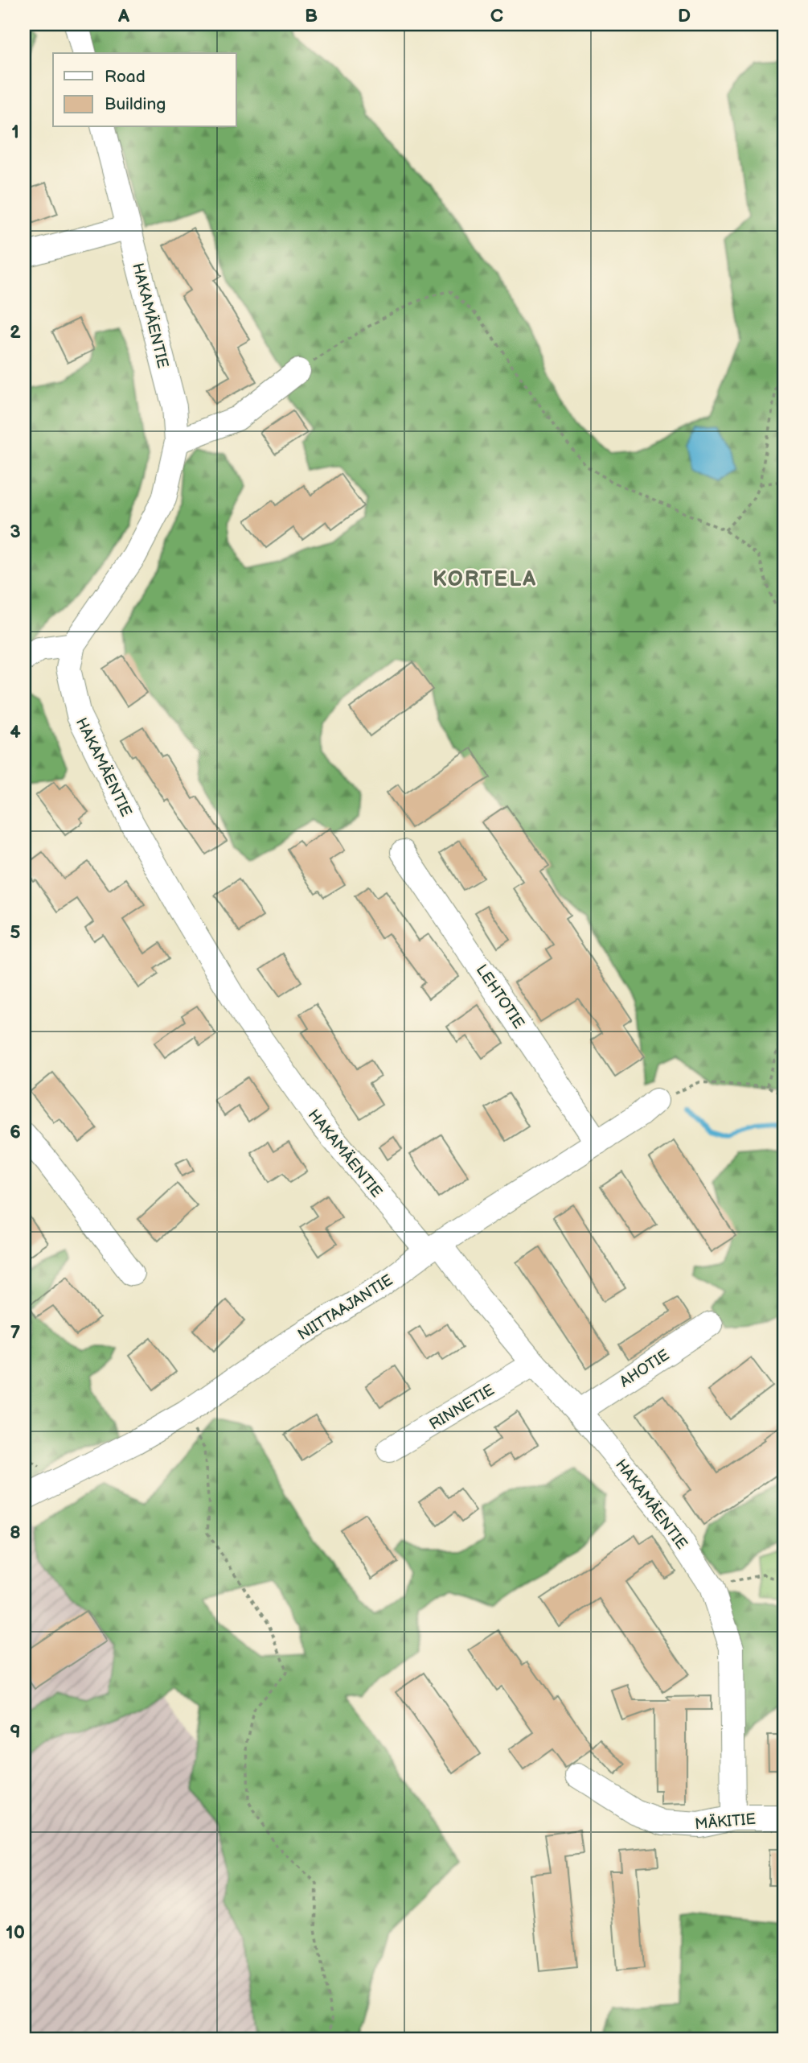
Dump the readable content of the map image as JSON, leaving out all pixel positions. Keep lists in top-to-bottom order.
{
  "streets": {
    "street": [
      "HAKAMÄENTIE",
      "LEHTOTIE",
      "NIITTAAJANTIE",
      "AHOTIE",
      "RINNETIE",
      "MÄKITIE"
    ]
  },
  "crossings": [
    ["HAKAMÄENTIE", "NIITTAAJANTIE"],
    ["HAKAMÄENTIE", "AHOTIE"],
    ["HAKAMÄENTIE", "RINNETIE"],
    ["HAKAMÄENTIE", "MÄKITIE"],
    ["LEHTOTIE", "NIITTAAJANTIE"]
  ],
  "districts": ["KORTELA"],
  "legend": ["Road", "Building"],
  "grid": {
    "columns": [
      "A",
      "B",
      "C",
      "D"
    ],
    "rows": [
      "1",
      "2",
      "3",
      "4",
      "5",
      "6",
      "7",
      "8",
      "9",
      "10"
    ]
  }
}
